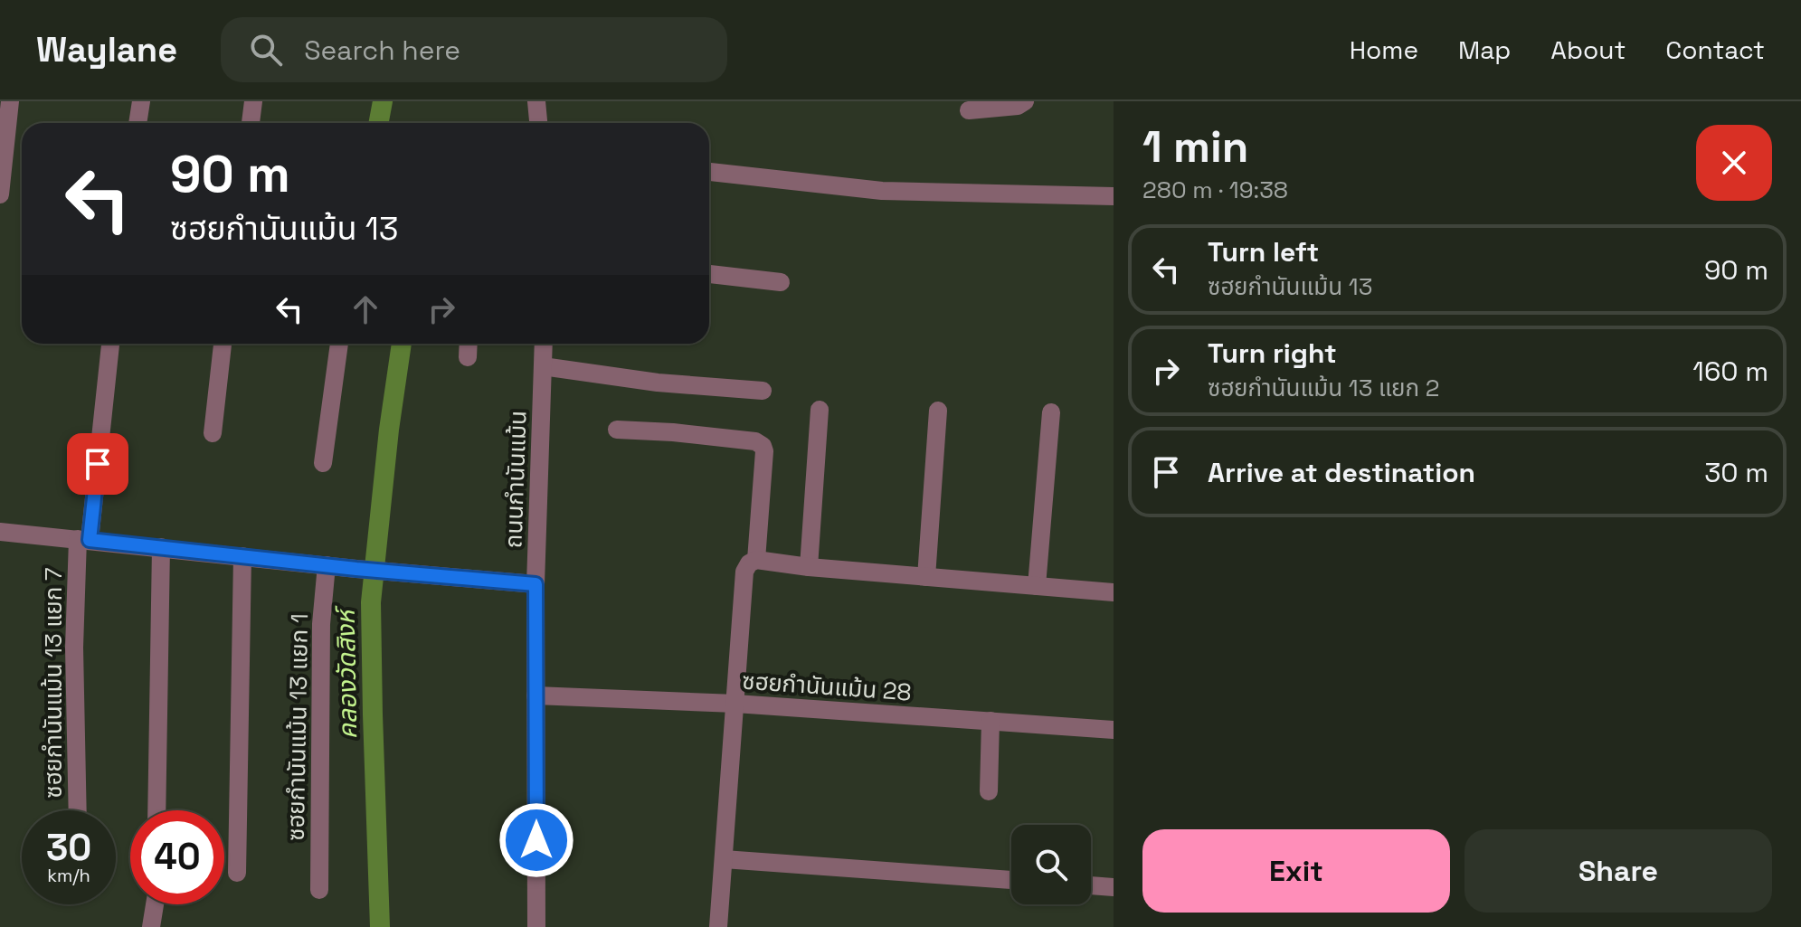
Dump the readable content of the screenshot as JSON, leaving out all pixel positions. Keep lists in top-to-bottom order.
{
  "streets": {
    "street": [
      "ถนนกำนันแม้น",
      "ซฮยกำนันแม้น 13 แยก 7",
      "ซฮยกำนันแม้น 28",
      "ซฮยกำนันแม้น 13 แยก 1"
    ]
  },
  "crossings": [
    ["ถนนกำนันแม้น", "ซฮยกำนันแม้น 28"]
  ],
  "water": ["คลองวัดสิงห์"],
  "page": {
    "header": "Waylane",
    "search": "Search here",
    "nav": [
      "Home",
      "Map",
      "About",
      "Contact"
    ],
    "heading": ["1 min", "280 m · 19:38"],
    "turn": ["90 m", "ซฮยกำนันแม้น 13"],
    "list": [
      {
        "name": "Turn left",
        "note": "ซฮยกำนันแม้น 13",
        "value": "90 m"
      },
      {
        "name": "Turn right",
        "note": "ซฮยกำนันแม้น 13 แยก 2",
        "value": "160 m"
      },
      {
        "name": "Arrive at destination",
        "value": "30 m"
      }
    ],
    "speed": "30 km/h",
    "limit": "40",
    "buttons": ["Exit", "Share"]
  }
}
